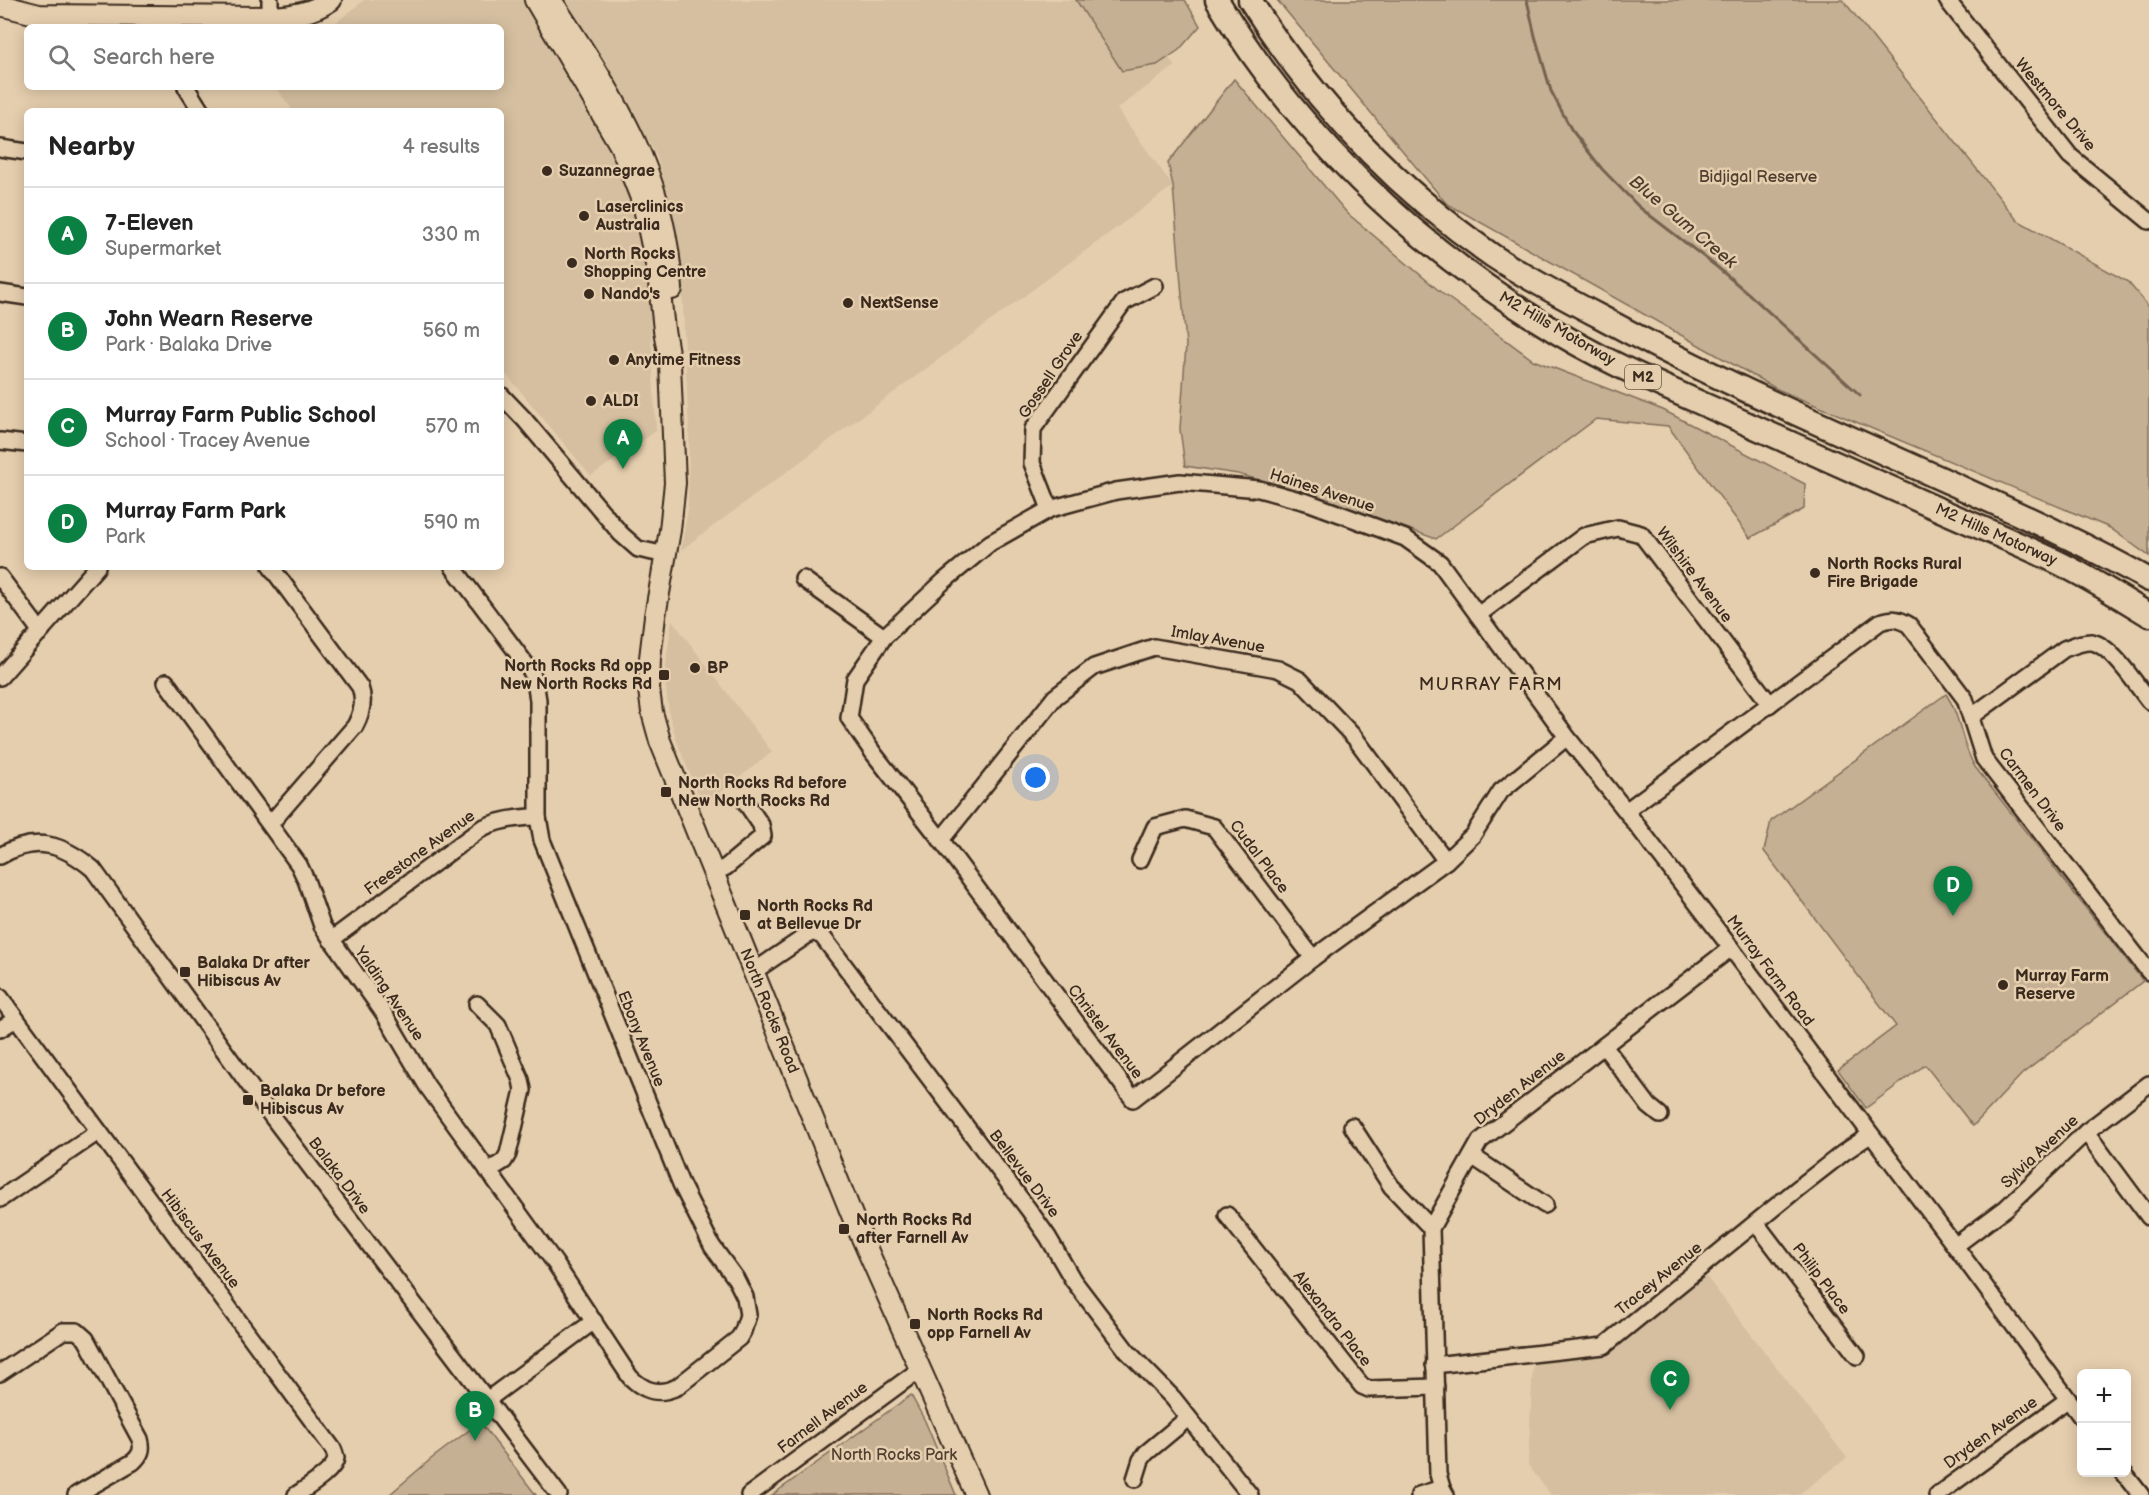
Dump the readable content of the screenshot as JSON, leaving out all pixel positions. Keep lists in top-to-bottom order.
{
  "streets": {
    "highway": ["M2 Hills Motorway", "M2"],
    "main road": ["North Rocks Road"],
    "street": [
      "Westmore Drive",
      "Gossell Grove",
      "Haines Avenue",
      "Wilshire Avenue",
      "Imlay Avenue",
      "Carmen Drive",
      "Freestone Avenue",
      "Cudal Place",
      "Murray Farm Road",
      "Yalding Avenue",
      "Christel Avenue",
      "Ebony Avenue",
      "Dryden Avenue",
      "Sylvia Avenue",
      "Bellevue Drive",
      "Balaka Drive",
      "Hibiscus Avenue",
      "Tracey Avenue",
      "Philip Place",
      "Alexandra Place",
      "Farnell Avenue"
    ]
  },
  "crossings": [
    ["Gossell Grove", "Haines Avenue"],
    ["Haines Avenue", "Wilshire Avenue"],
    ["Haines Avenue", "Murray Farm Road"],
    ["Haines Avenue", "Christel Avenue"],
    ["Wilshire Avenue", "Carmen Drive"],
    ["Imlay Avenue", "Christel Avenue"],
    ["Freestone Avenue", "Yalding Avenue"],
    ["Freestone Avenue", "Ebony Avenue"],
    ["Cudal Place", "Christel Avenue"],
    ["Murray Farm Road", "Dryden Avenue"],
    ["Murray Farm Road", "Sylvia Avenue"],
    ["Murray Farm Road", "Tracey Avenue"],
    ["Yalding Avenue", "Ebony Avenue"],
    ["North Rocks Road", "Bellevue Drive"],
    ["North Rocks Road", "Farnell Avenue"],
    ["Tracey Avenue", "Philip Place"]
  ],
  "districts": ["MURRAY FARM"],
  "water": ["Blue Gum Creek"],
  "parks": ["Bidjigal Reserve", "North Rocks Park"],
  "places": {
    "other": [
      "Suzannegrae",
      "Laserclinics Australia",
      "North Rocks Shopping Centre",
      "Nando's",
      "NextSense",
      "Anytime Fitness",
      "ALDI",
      "North Rocks Rural Fire Brigade",
      "BP",
      "Murray Farm Reserve"
    ],
    "transit": [
      "North Rocks Rd opp New North Rocks Rd",
      "North Rocks Rd before New North Rocks Rd",
      "North Rocks Rd at Bellevue Dr",
      "Balaka Dr after Hibiscus Av",
      "Balaka Dr before Hibiscus Av",
      "North Rocks Rd after Farnell Av",
      "North Rocks Rd opp Farnell Av"
    ]
  },
  "page": {
    "search": "Search here",
    "heading": ["Nearby", "4 results"],
    "list": [
      {
        "mark": "A",
        "name": "7-Eleven",
        "note": "Supermarket",
        "value": "330 m"
      },
      {
        "mark": "B",
        "name": "John Wearn Reserve",
        "note": "Park · Balaka Drive",
        "value": "560 m"
      },
      {
        "mark": "C",
        "name": "Murray Farm Public School",
        "note": "School · Tracey Avenue",
        "value": "570 m"
      },
      {
        "mark": "D",
        "name": "Murray Farm Park",
        "note": "Park",
        "value": "590 m"
      }
    ],
    "pins": [
      "A",
      "D",
      "C",
      "B"
    ],
    "map_buttons": ["+", "−"]
  }
}
